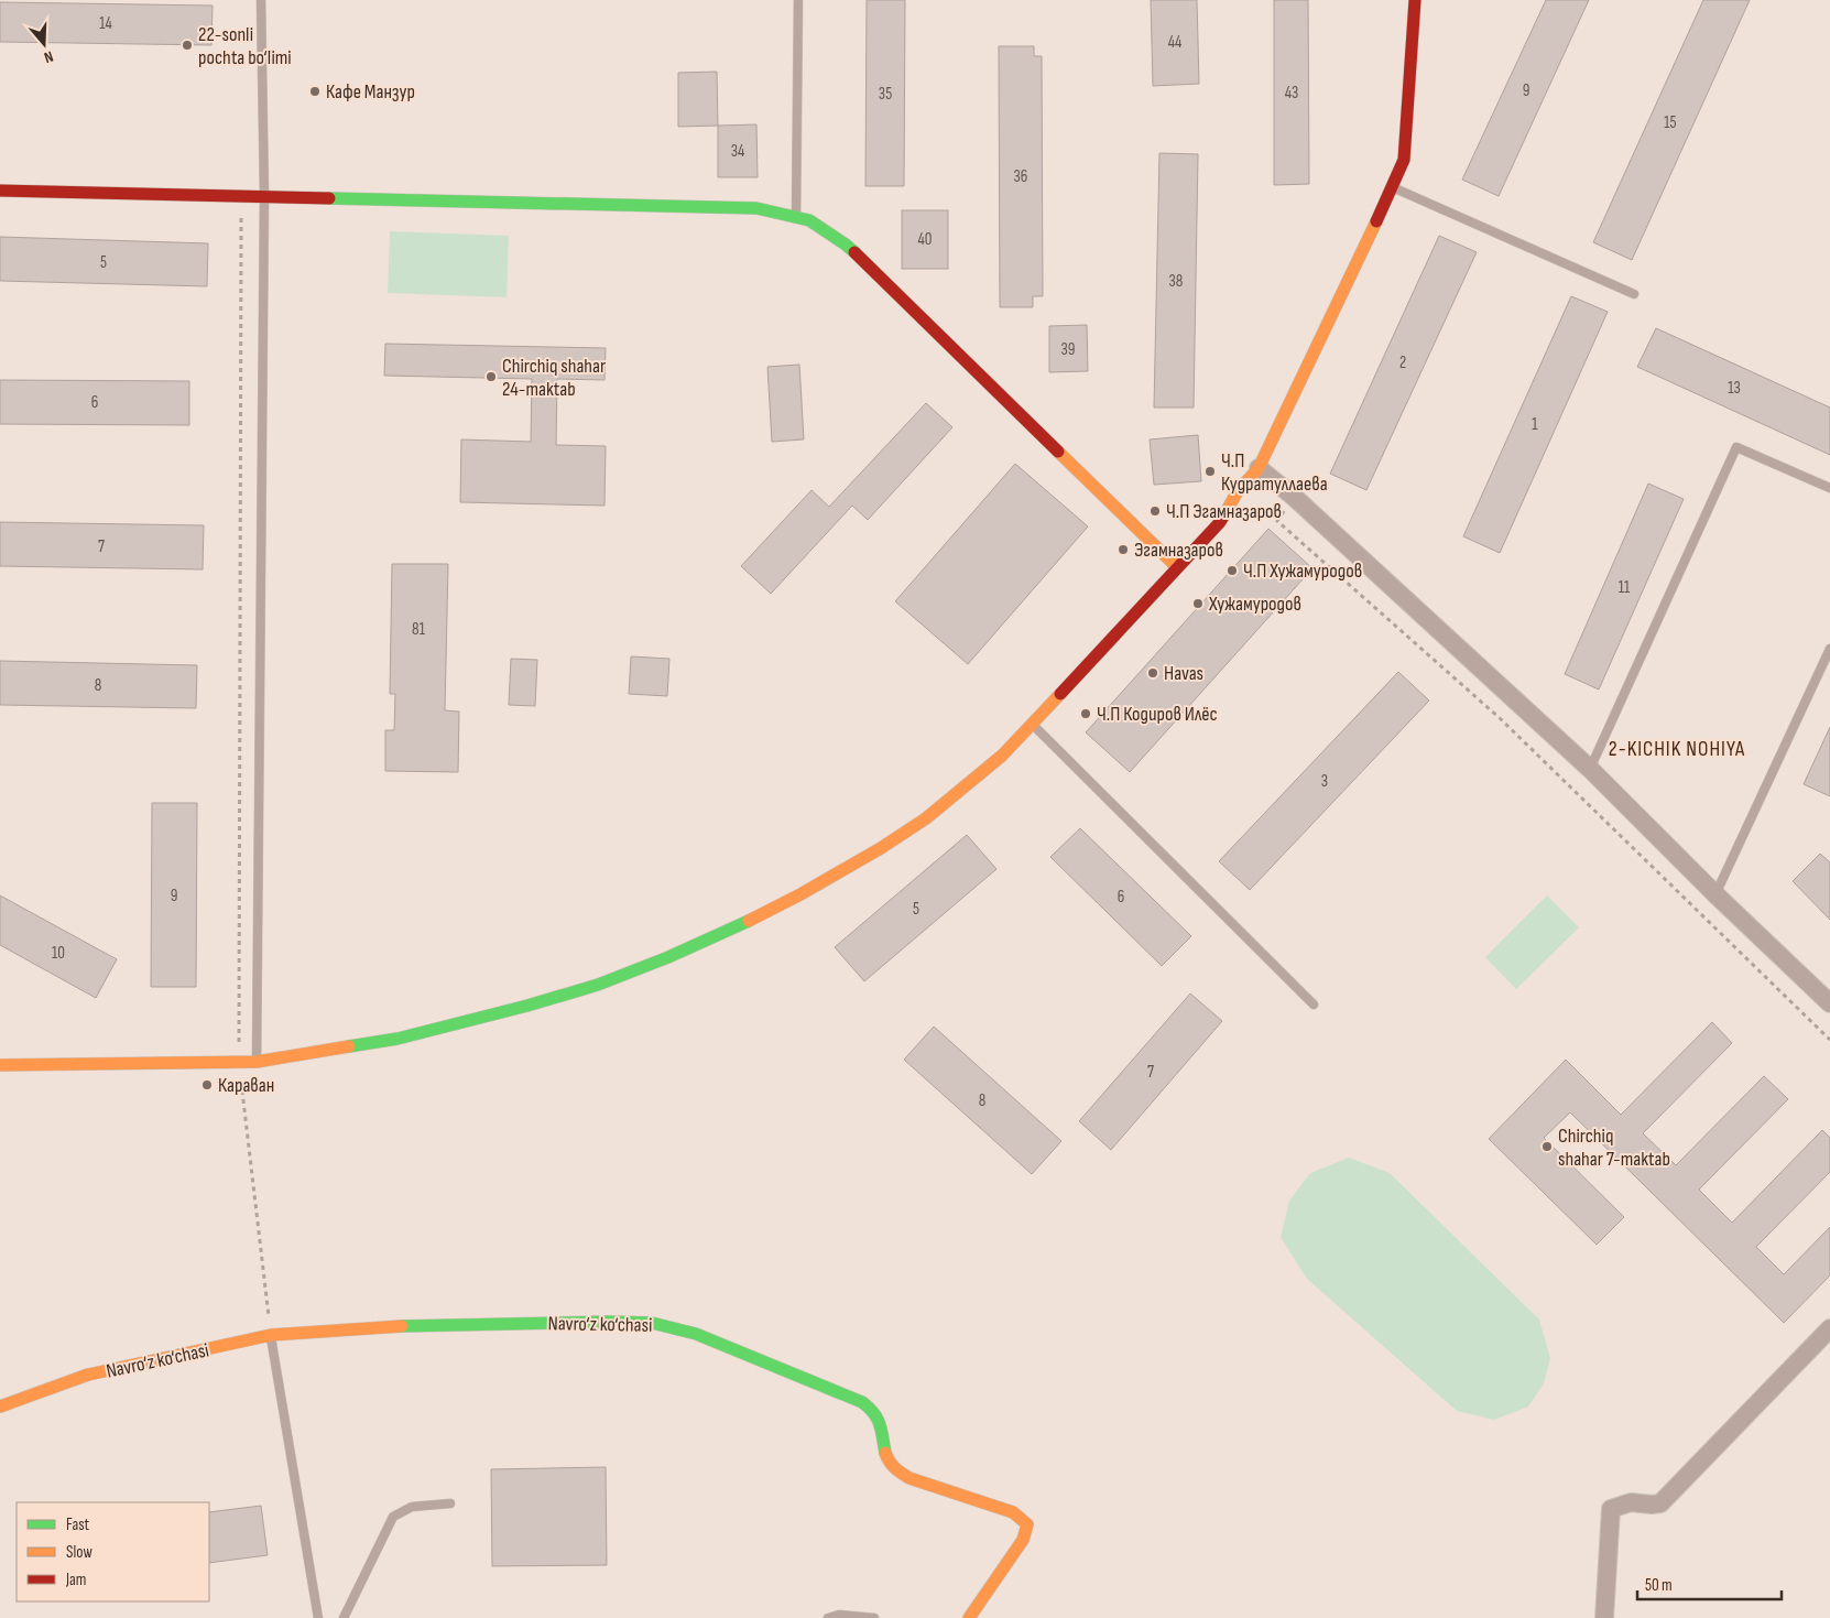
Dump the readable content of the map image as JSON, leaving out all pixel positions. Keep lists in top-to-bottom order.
{
  "streets": {
    "street": ["Navro‘z ko‘chasi"]
  },
  "districts": ["2-KICHIK NOHIYA"],
  "places": [
    "22-sonli pochta bo‘limi",
    "Кафе Манзур",
    "Chirchiq shahar 24-maktab",
    "Ч.П Кудратуллаева",
    "Ч.П Эгамназаров",
    "Эгамназаров",
    "Ч.П Хужамуродов",
    "Хужамуродов",
    "Havas",
    "Ч.П Кодиров Илёс",
    "Караван",
    "Chirchiq shahar 7-maktab"
  ],
  "house_numbers": [
    "14",
    "44",
    "9",
    "43",
    "35",
    "15",
    "34",
    "36",
    "40",
    "5",
    "38",
    "39",
    "2",
    "13",
    "6",
    "1",
    "7",
    "11",
    "81",
    "8",
    "3",
    "9",
    "6",
    "5",
    "10",
    "7",
    "8"
  ],
  "legend": ["Fast", "Slow", "Jam"],
  "scale_bar": "50 m",
  "north": "bottom"
}
